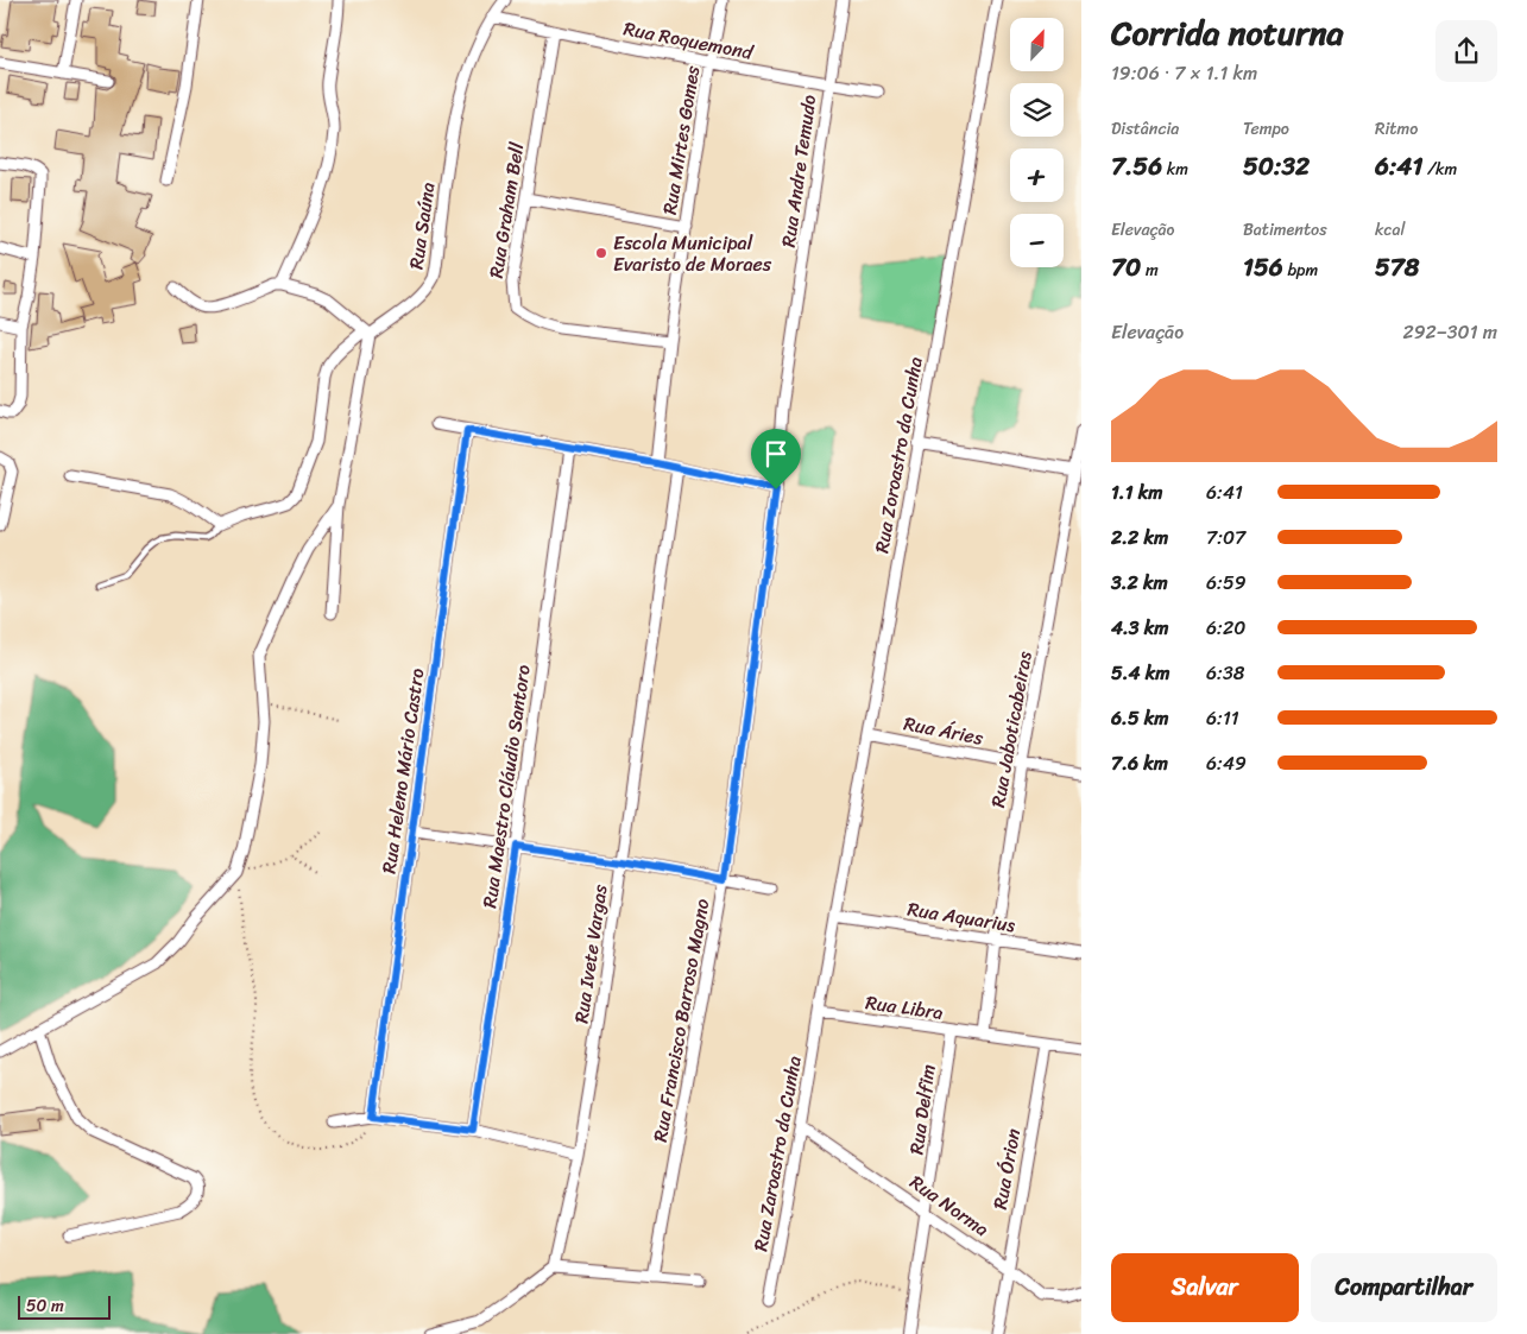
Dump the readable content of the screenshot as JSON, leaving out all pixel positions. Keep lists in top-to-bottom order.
{
  "streets": {
    "street": [
      "Rua Roquemond",
      "Rua Mirtes Gomes",
      "Rua Andre Temudo",
      "Rua Graham Bell",
      "Rua Saúna",
      "Rua Zoroastro da Cunha",
      "Rua Jaboticabeiras",
      "Rua Áries",
      "Rua Heleno Mário Castro",
      "Rua Maestro Cláudio Santoro",
      "Rua Aquarius",
      "Rua Ivete Vargas",
      "Rua Libra",
      "Rua Francisco Barroso Magno",
      "Rua Delfim",
      "Rua Zaroastro da Cunha",
      "Rua Órion",
      "Rua Norma"
    ]
  },
  "crossings": [
    ["Rua Roquemond", "Rua Mirtes Gomes"],
    ["Rua Roquemond", "Rua Andre Temudo"],
    ["Rua Roquemond", "Rua Graham Bell"],
    ["Rua Roquemond", "Rua Saúna"],
    ["Rua Mirtes Gomes", "Rua Graham Bell"],
    ["Rua Andre Temudo", "Rua Francisco Barroso Magno"],
    ["Rua Zoroastro da Cunha", "Rua Áries"],
    ["Rua Zoroastro da Cunha", "Rua Aquarius"],
    ["Rua Jaboticabeiras", "Rua Áries"],
    ["Rua Jaboticabeiras", "Rua Aquarius"],
    ["Rua Jaboticabeiras", "Rua Libra"],
    ["Rua Libra", "Rua Delfim"],
    ["Rua Libra", "Rua Zaroastro da Cunha"],
    ["Rua Libra", "Rua Órion"],
    ["Rua Delfim", "Rua Norma"],
    ["Rua Zaroastro da Cunha", "Rua Norma"],
    ["Rua Órion", "Rua Norma"]
  ],
  "places": ["Escola Municipal Evaristo de Moraes"],
  "scale_bar": "50 m",
  "north": "top right",
  "page": {
    "heading": ["Corrida noturna", "19:06 · 7 × 1.1 km"],
    "map_buttons": ["+", "−"],
    "stats": [
      ["Distância", "7.56 km"],
      ["Tempo", "50:32"],
      ["Ritmo", "6:41 /km"],
      ["Elevação", "70 m"],
      ["Batimentos", "156 bpm"],
      ["kcal", "578"]
    ],
    "chart": ["Elevação", "292–301 m"],
    "list": [
      {
        "name": "1.1 km",
        "note": "6:41"
      },
      {
        "name": "2.2 km",
        "note": "7:07"
      },
      {
        "name": "3.2 km",
        "note": "6:59"
      },
      {
        "name": "4.3 km",
        "note": "6:20"
      },
      {
        "name": "5.4 km",
        "note": "6:38"
      },
      {
        "name": "6.5 km",
        "note": "6:11"
      },
      {
        "name": "7.6 km",
        "note": "6:49"
      }
    ],
    "buttons": ["Salvar", "Compartilhar"],
    "scale": "50 m"
  }
}
